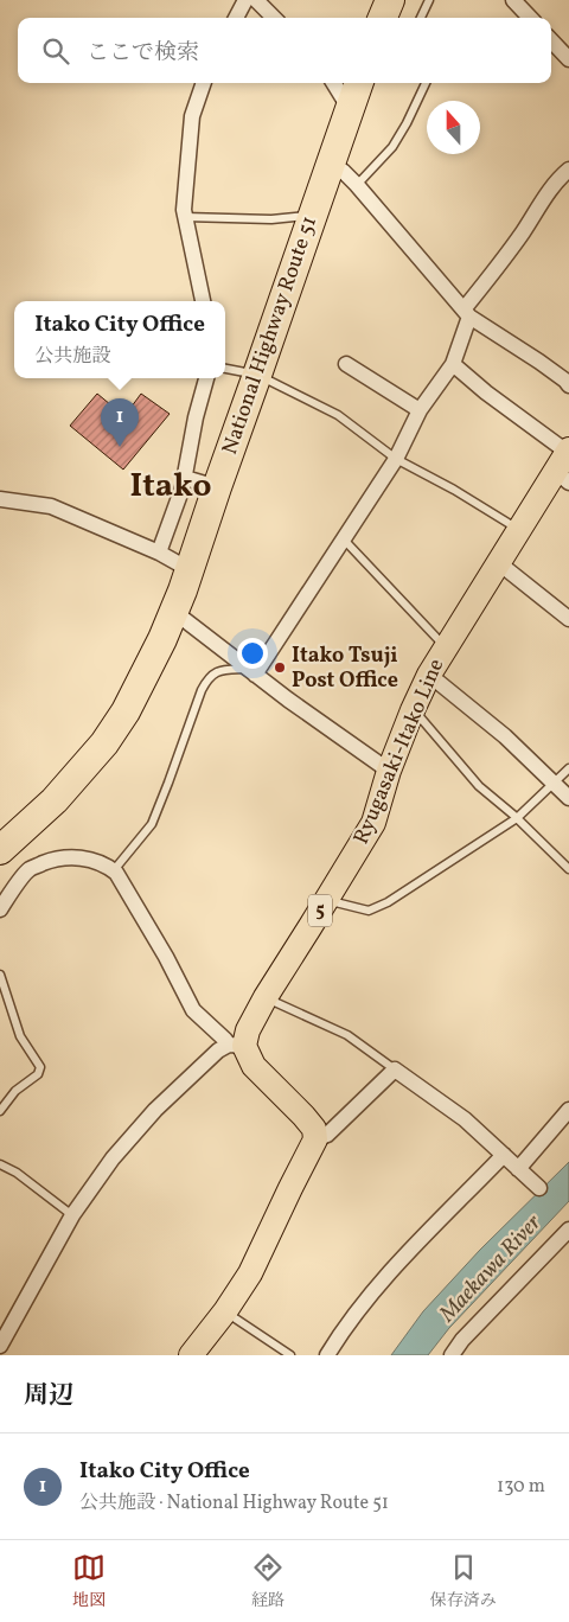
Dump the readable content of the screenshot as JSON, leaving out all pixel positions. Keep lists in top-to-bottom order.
{
  "streets": {
    "highway": ["National Highway Route 51"],
    "main road": ["Ryugasaki-Itako Line", "5"]
  },
  "districts": ["Itako"],
  "water": ["Maekawa River"],
  "places": ["Itako Tsuji Post Office"],
  "north": "top",
  "page": {
    "search": "ここで検索",
    "popup": ["Itako City Office", "公共施設"],
    "pins": "1",
    "heading": "周辺",
    "list": [
      {
        "mark": "1",
        "name": "Itako City Office",
        "note": "公共施設 · National Highway Route 51",
        "value": "130 m"
      }
    ],
    "nav": ["地図", "経路", "保存済み"]
  }
}
